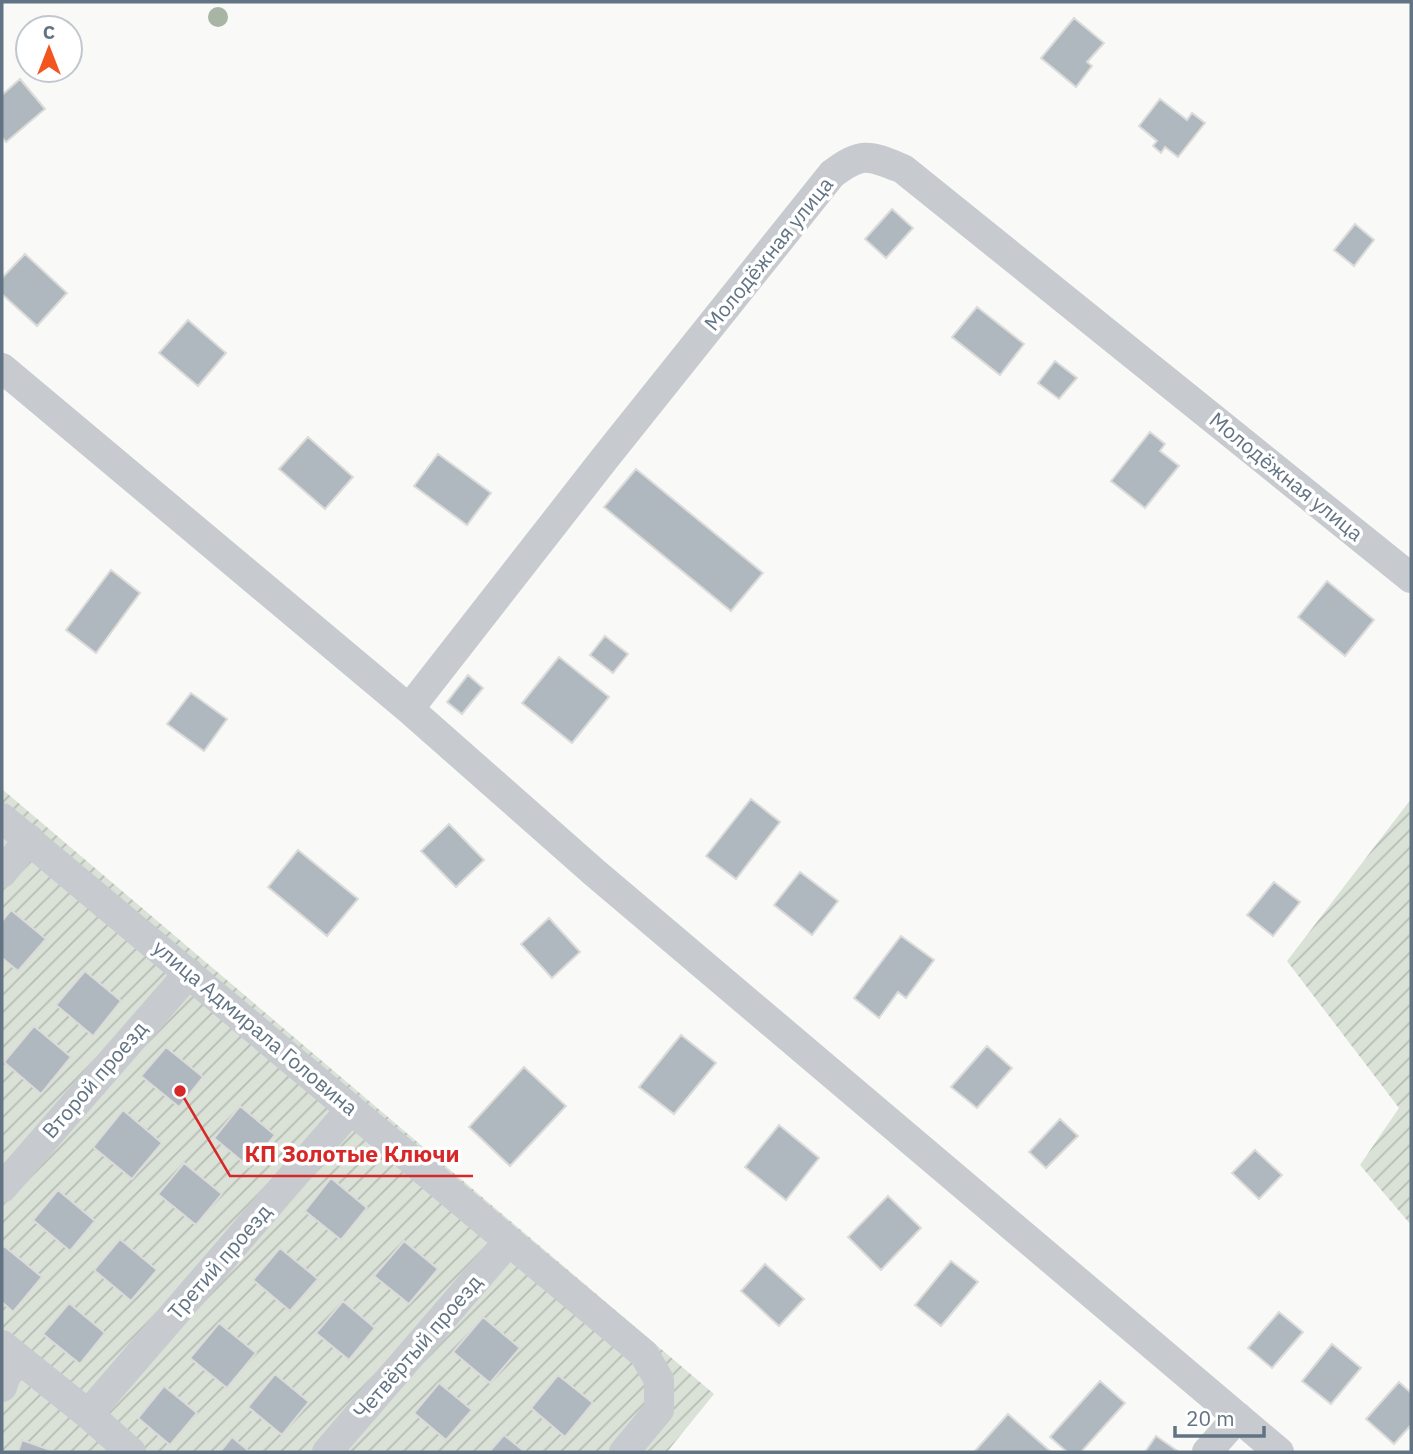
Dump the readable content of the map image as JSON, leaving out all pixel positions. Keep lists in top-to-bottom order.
{
  "streets": {
    "street": [
      "Молодёжная улица",
      "улица Адмирала Головина",
      "Второй проезд",
      "Третий проезд",
      "Четвёртый проезд"
    ]
  },
  "crossings": [
    ["улица Адмирала Головина", "Второй проезд"],
    ["улица Адмирала Головина", "Третий проезд"],
    ["улица Адмирала Головина", "Четвёртый проезд"]
  ],
  "places": ["КП Золотые Ключи"],
  "scale_bar": "20 m",
  "north": "top"
}
